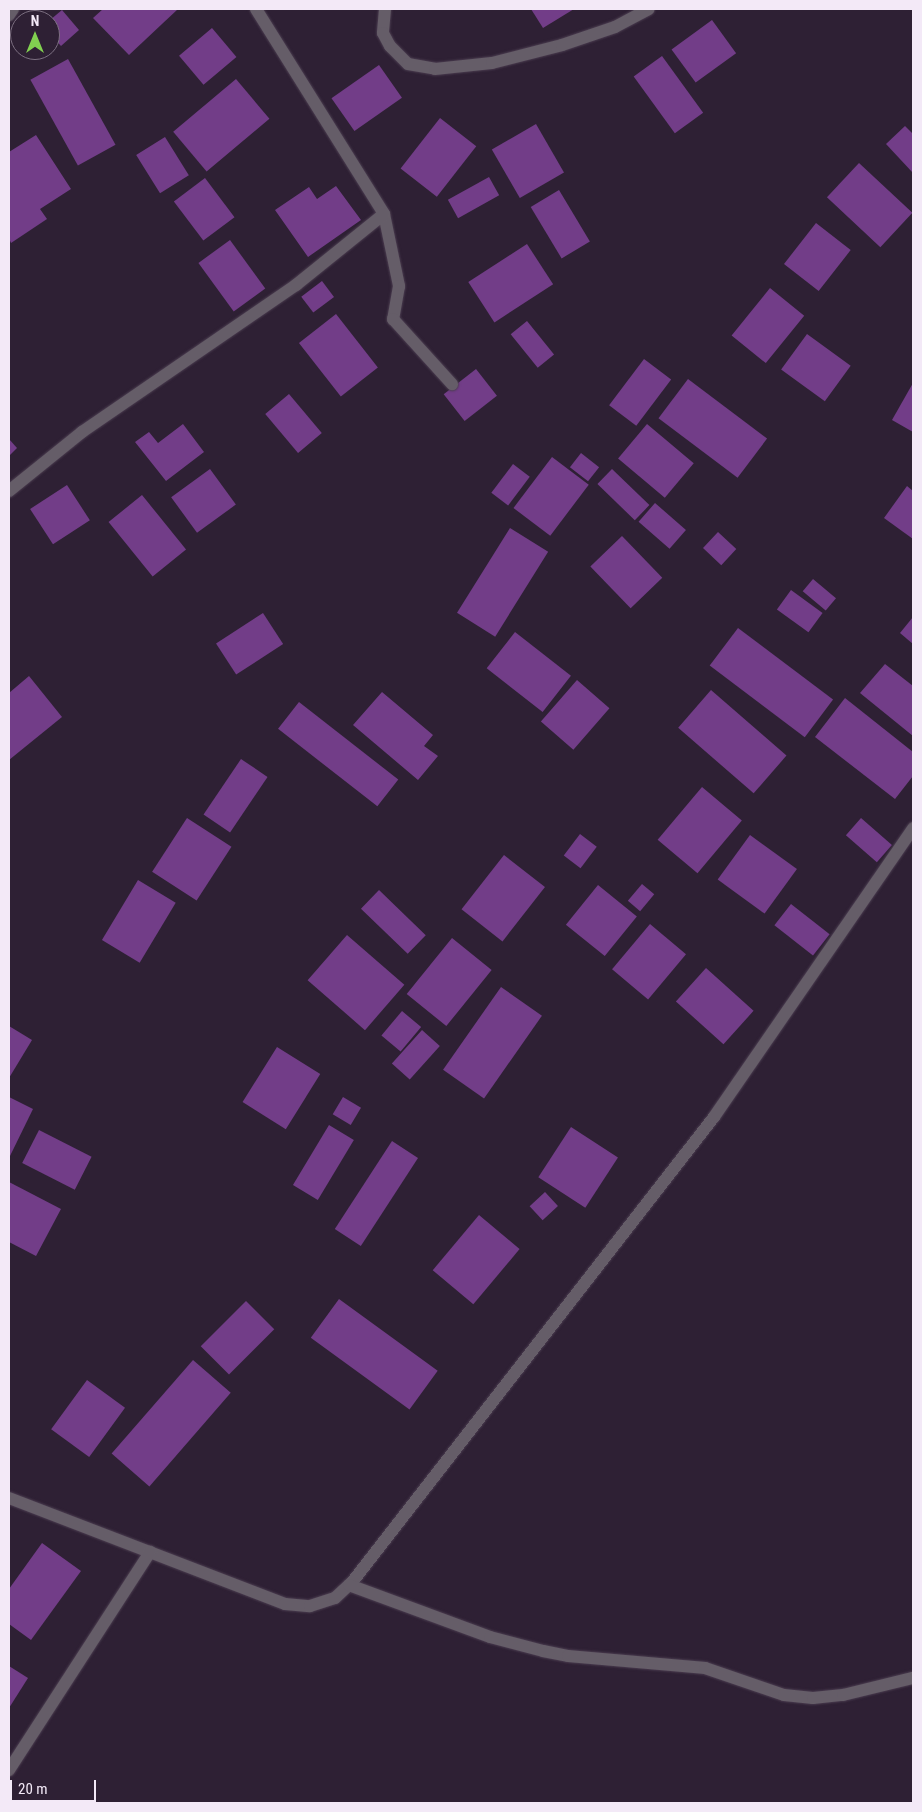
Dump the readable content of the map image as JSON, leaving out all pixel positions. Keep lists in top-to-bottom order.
{
  "scale_bar": "20 m",
  "north": "top"
}
